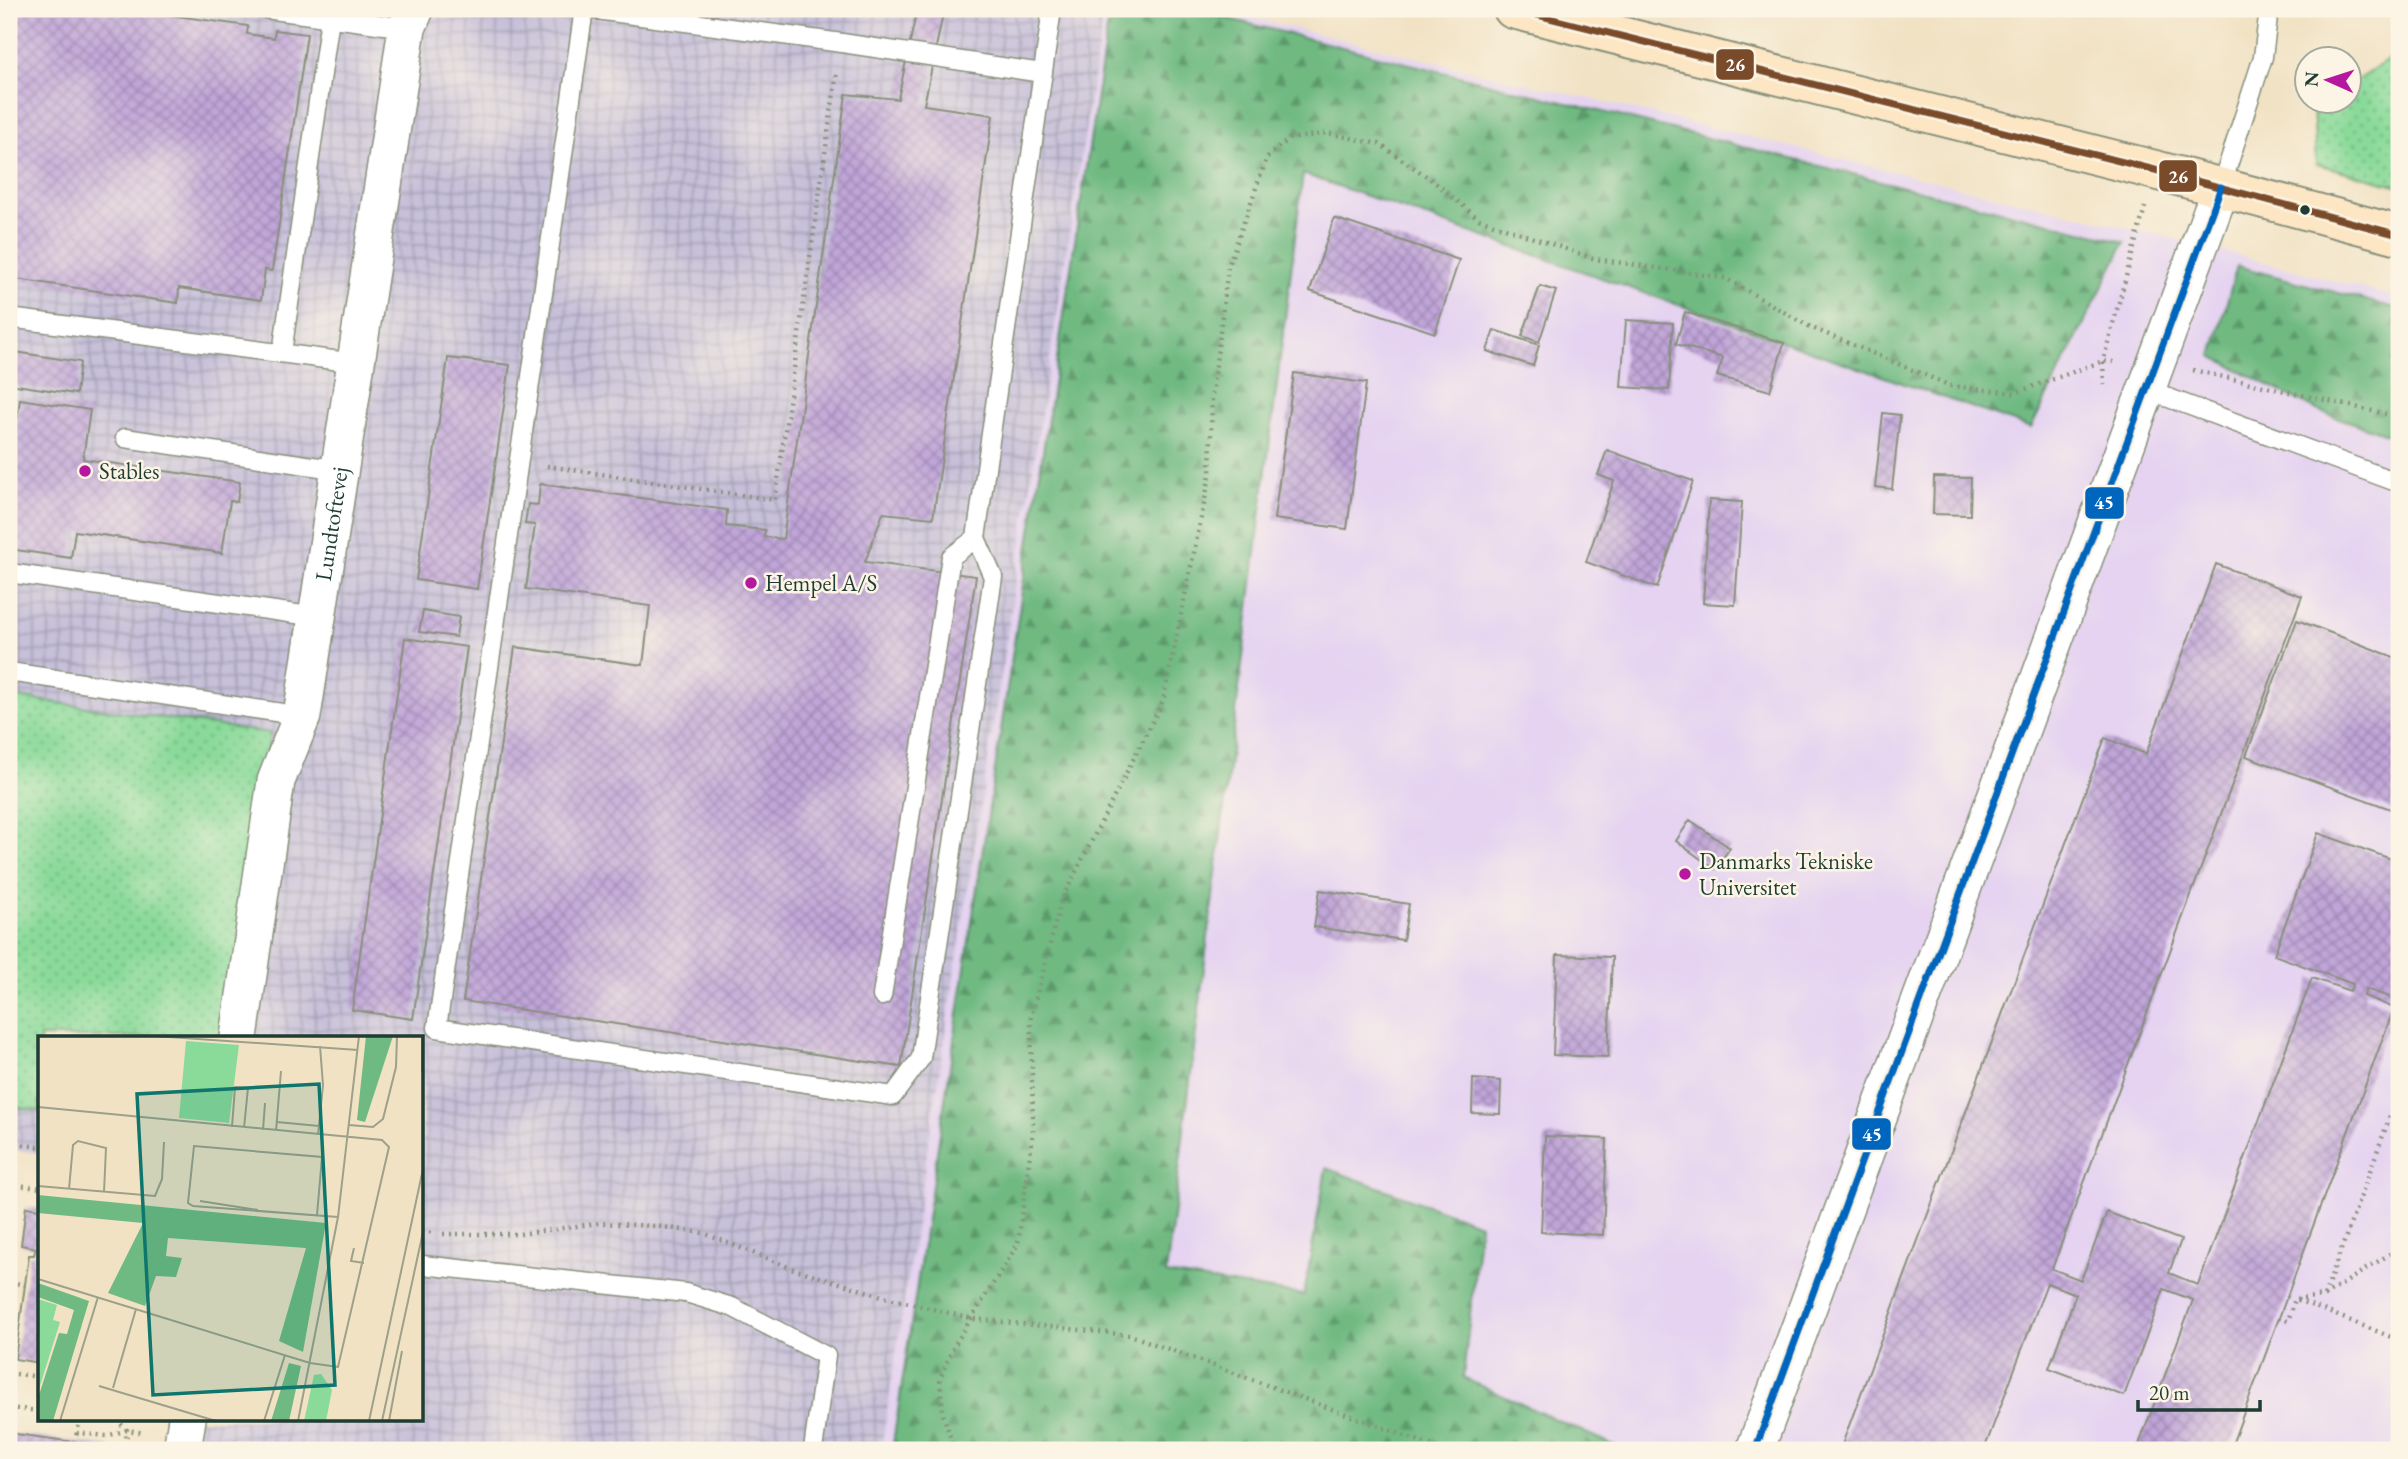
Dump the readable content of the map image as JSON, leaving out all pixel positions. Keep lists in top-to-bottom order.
{
  "streets": {
    "street": ["Lundtoftevej"]
  },
  "places": ["Stables", "Hempel A/S", "Danmarks Tekniske Universitet"],
  "lines": ["transit line 26", "transit line 45"],
  "scale_bar": "20 m",
  "north": "left"
}
